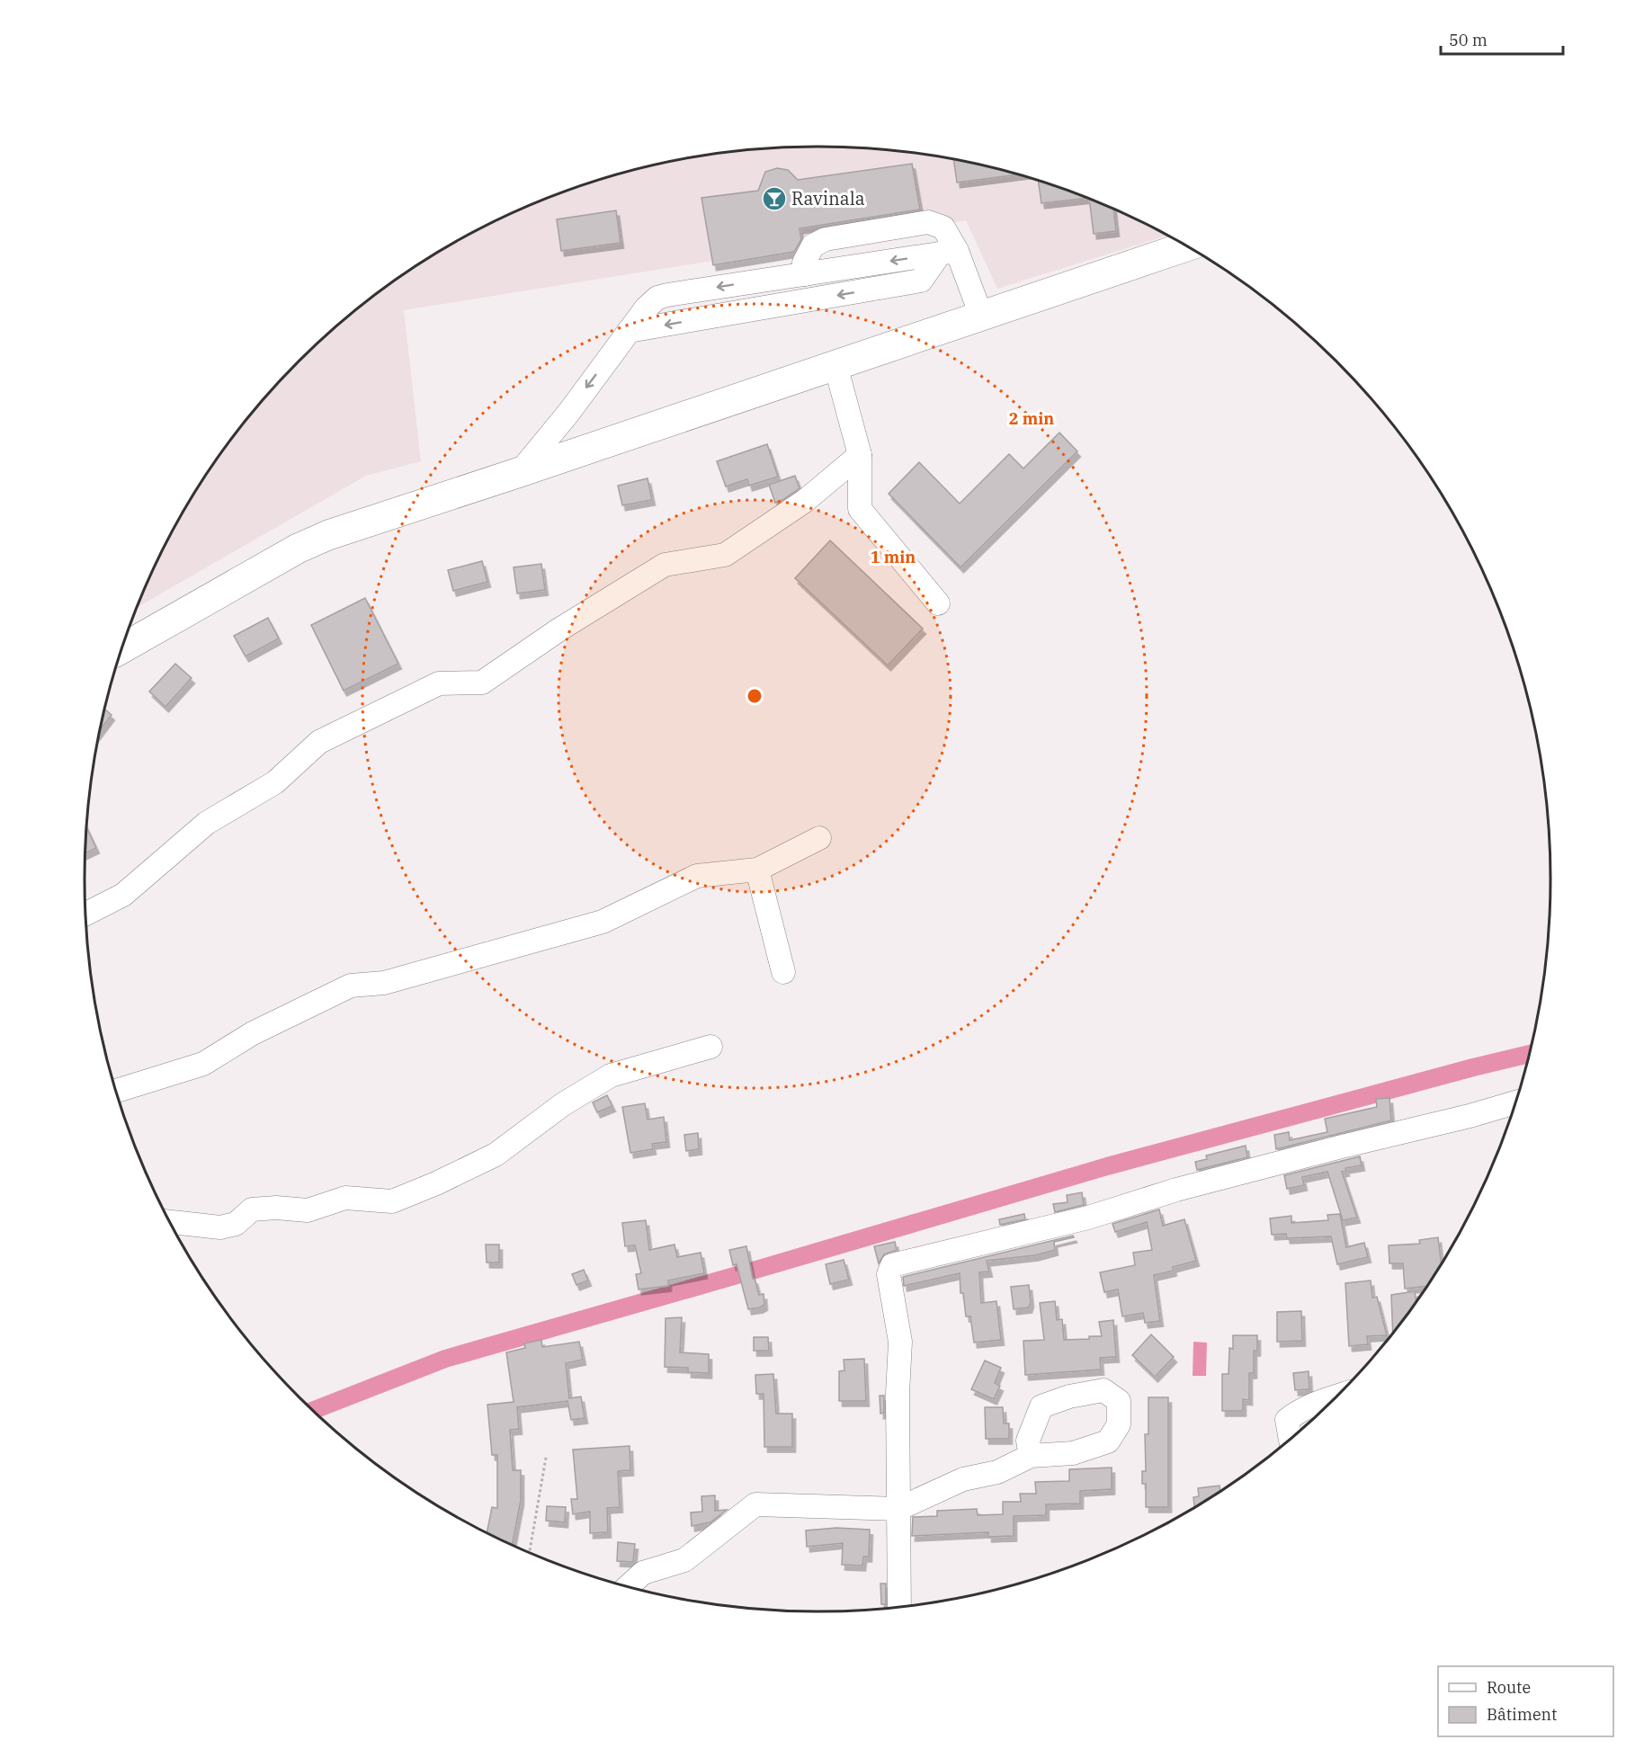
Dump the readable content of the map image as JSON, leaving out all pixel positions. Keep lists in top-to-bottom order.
{
  "places": {
    "bar": ["Ravinala"]
  },
  "legend": ["Route", "Bâtiment"],
  "scale_bar": "50 m",
  "rings": ["2 min", "1 min"]
}
